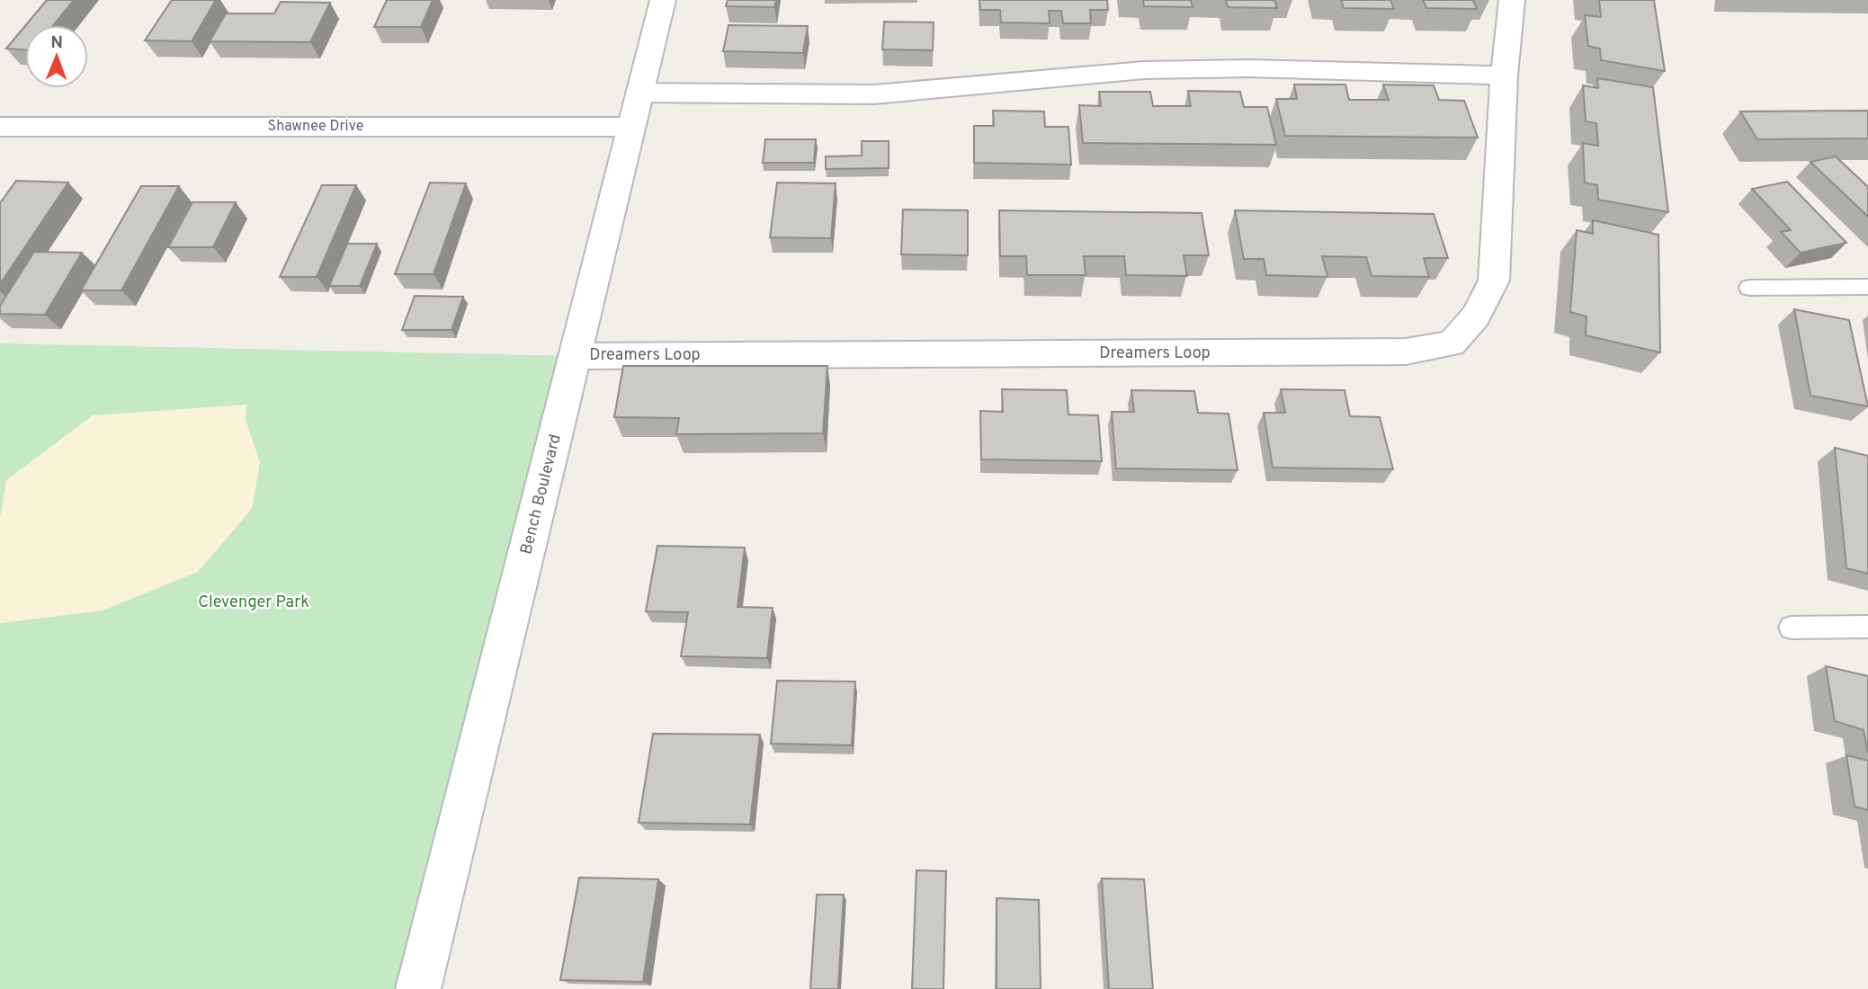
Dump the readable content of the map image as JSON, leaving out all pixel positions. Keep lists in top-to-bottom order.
{
  "streets": {
    "street": ["Shawnee Drive", "Dreamers Loop", "Bench Boulevard"]
  },
  "crossings": [
    ["Shawnee Drive", "Bench Boulevard"],
    ["Dreamers Loop", "Bench Boulevard"]
  ],
  "parks": ["Clevenger Park"],
  "north": "top"
}
